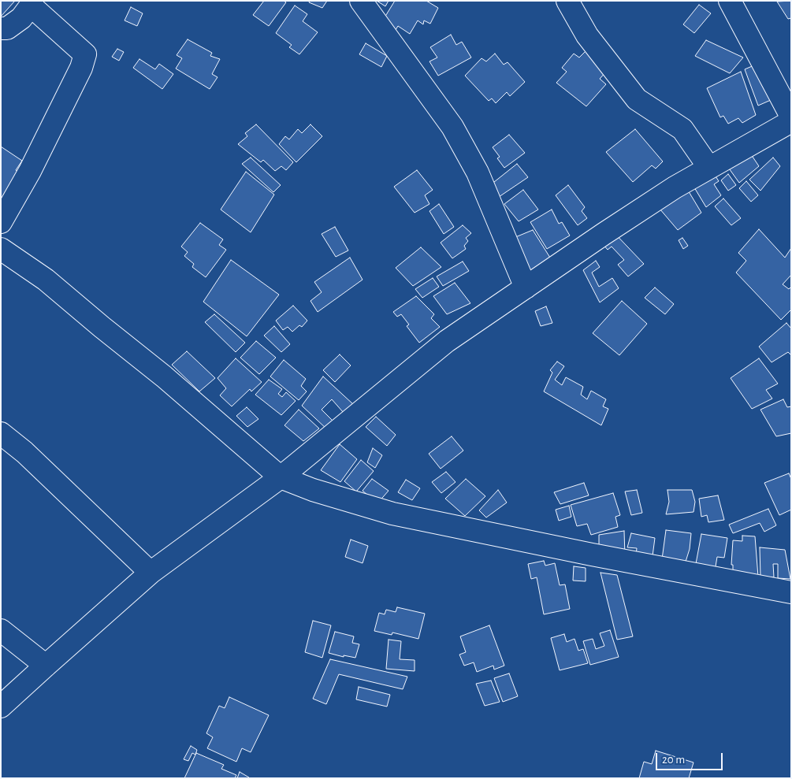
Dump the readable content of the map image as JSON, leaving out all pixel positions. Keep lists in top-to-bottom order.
{
  "scale_bar": "20 m"
}
